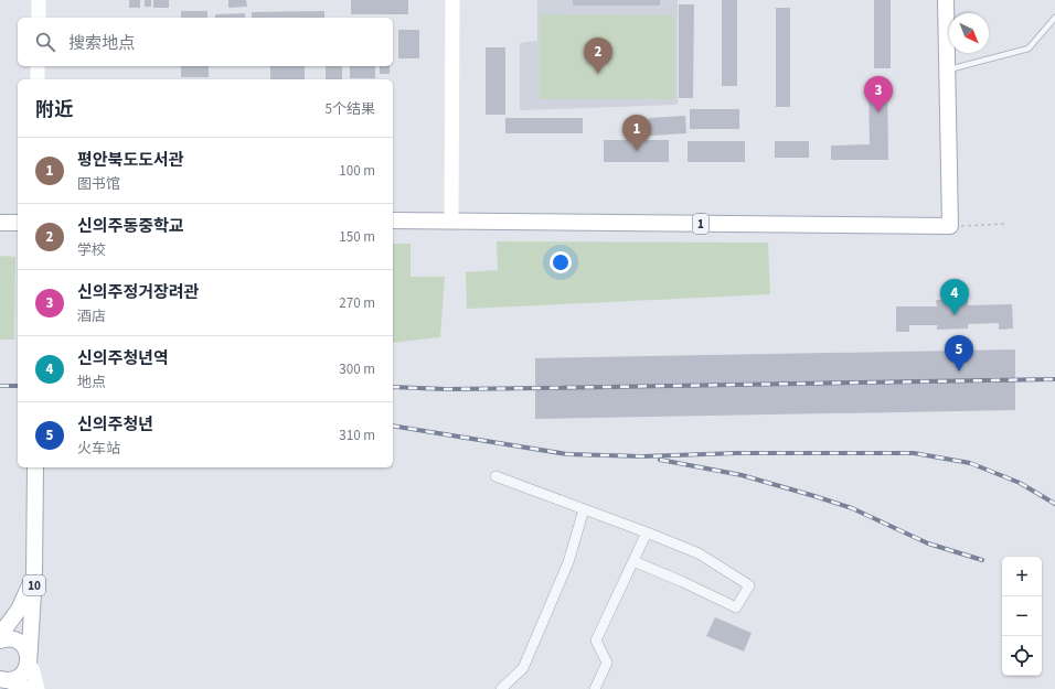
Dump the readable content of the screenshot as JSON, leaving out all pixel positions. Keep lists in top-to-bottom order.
{
  "streets": {
    "main road": ["1", "10"]
  },
  "north": "bottom right",
  "page": {
    "search": "搜索地点",
    "pins": [
      "2",
      "3",
      "1",
      "4",
      "5"
    ],
    "heading": ["附近", "5个结果"],
    "list": [
      {
        "mark": "1",
        "name": "평안북도도서관",
        "note": "图书馆",
        "value": "100 m"
      },
      {
        "mark": "2",
        "name": "신의주동중학교",
        "note": "学校",
        "value": "150 m"
      },
      {
        "mark": "3",
        "name": "신의주정거장려관",
        "note": "酒店",
        "value": "270 m"
      },
      {
        "mark": "4",
        "name": "신의주청년역",
        "note": "地点",
        "value": "300 m"
      },
      {
        "mark": "5",
        "name": "신의주청년",
        "note": "火车站",
        "value": "310 m"
      }
    ],
    "map_buttons": ["+", "−"]
  }
}
